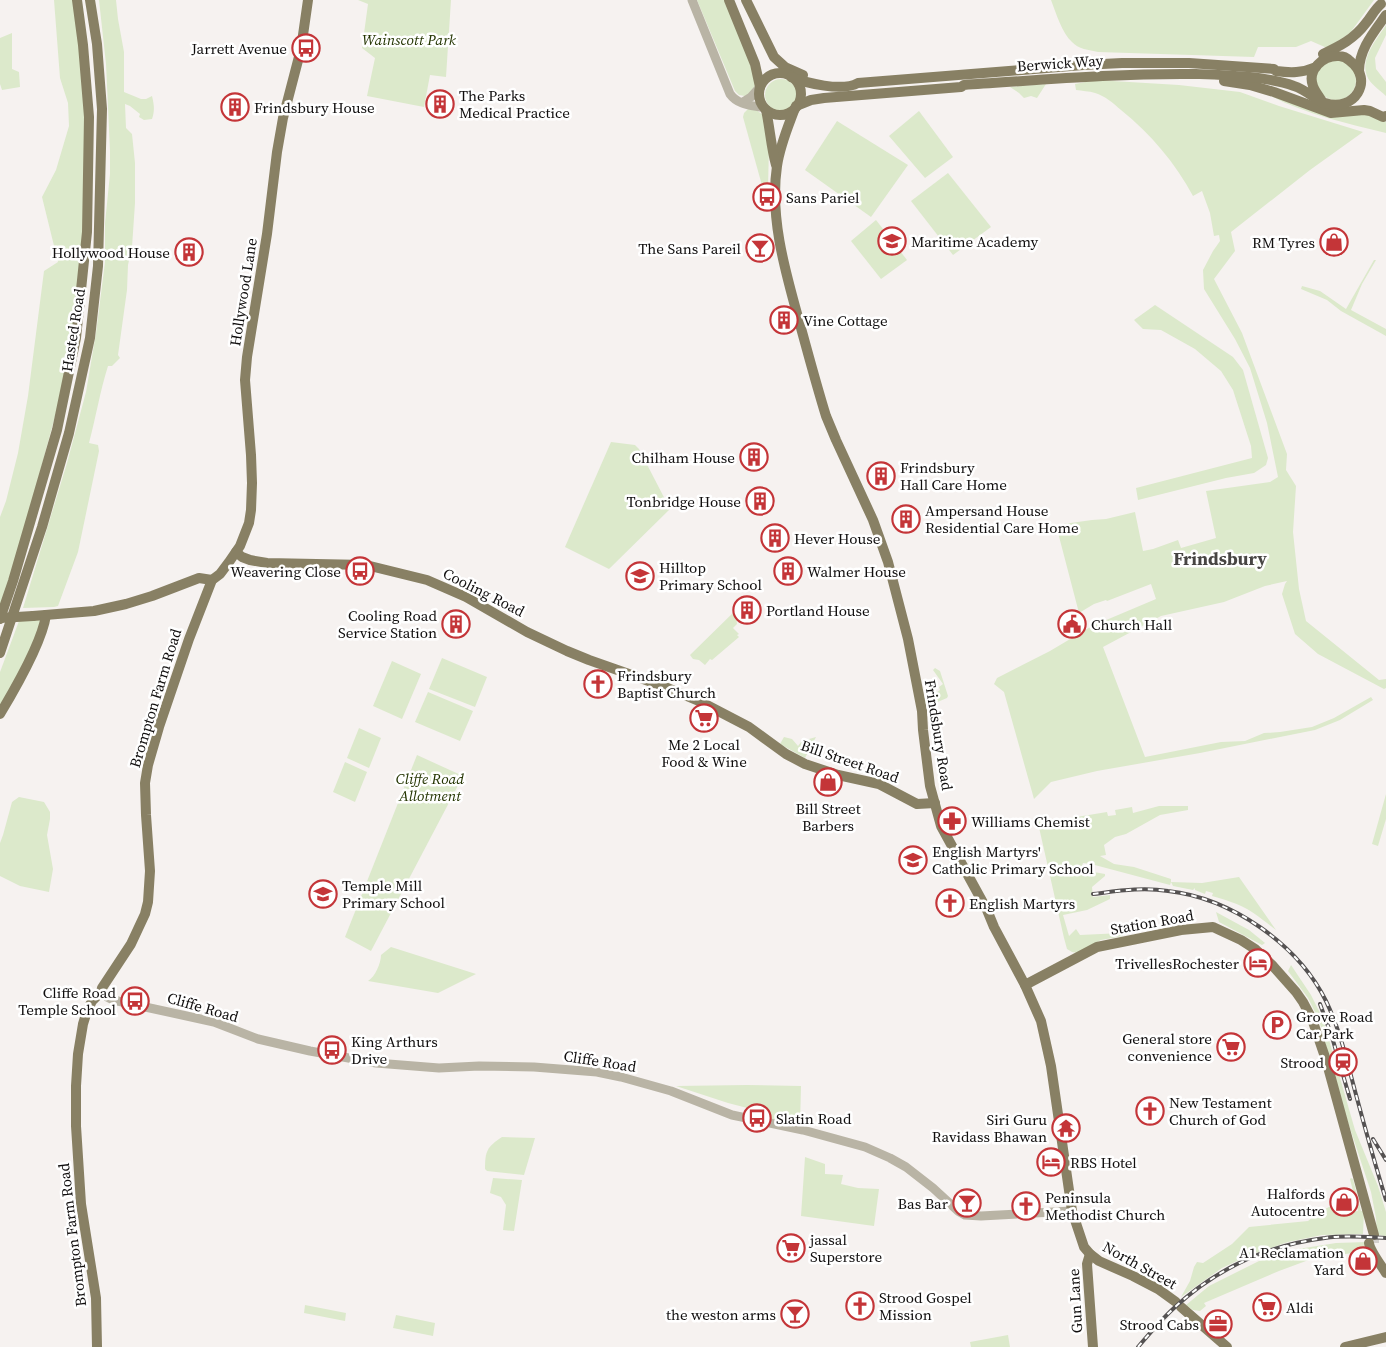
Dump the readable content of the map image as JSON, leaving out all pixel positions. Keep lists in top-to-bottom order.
{
  "streets": {
    "main road": [
      "Berwick Way",
      "Hollywood Lane",
      "Hasted Road",
      "Cooling Road",
      "Brompton Farm Road",
      "Frindsbury Road",
      "Bill Street Road",
      "Station Road",
      "North Street",
      "Gun Lane"
    ],
    "street": ["Cliffe Road"]
  },
  "crossings": [
    ["Hollywood Lane", "Cooling Road"],
    ["Hollywood Lane", "Brompton Farm Road"],
    ["Cooling Road", "Bill Street Road"],
    ["Brompton Farm Road", "Cliffe Road"],
    ["Frindsbury Road", "Bill Street Road"],
    ["Frindsbury Road", "Station Road"],
    ["Frindsbury Road", "Cliffe Road"],
    ["Frindsbury Road", "North Street"],
    ["Frindsbury Road", "Gun Lane"],
    ["North Street", "Gun Lane"]
  ],
  "districts": ["Frindsbury"],
  "parks": ["Wainscott Park", "Cliffe Road Allotment"],
  "places": {
    "bus stop": [
      "Jarrett Avenue",
      "Sans Pariel",
      "Weavering Close",
      "Cliffe Road Temple School",
      "King Arthurs Drive",
      "Slatin Road"
    ],
    "building": [
      "The Parks Medical Practice",
      "Frindsbury House",
      "Hollywood House",
      "Vine Cottage",
      "Chilham House",
      "Frindsbury Hall Care Home",
      "Tonbridge House",
      "Ampersand House Residential Care Home",
      "Hever House",
      "Walmer House",
      "Portland House",
      "Cooling Road Service Station"
    ],
    "school or university": [
      "Maritime Academy",
      "Hilltop Primary School",
      "English Martyrs' Catholic Primary School",
      "Temple Mill Primary School"
    ],
    "shop": [
      "RM Tyres",
      "Bill Street Barbers",
      "Halfords Autocentre",
      "A1 Reclamation Yard"
    ],
    "bar": ["The Sans Pareil", "Bas Bar", "the weston arms"],
    "public building": ["Church Hall"],
    "church": [
      "Frindsbury Baptist Church",
      "English Martyrs",
      "New Testament Church of God",
      "Peninsula Methodist Church",
      "Strood Gospel Mission"
    ],
    "supermarket": [
      "Me 2 Local Food & Wine",
      "General store convenience",
      "jassal Superstore",
      "Aldi"
    ],
    "pharmacy": ["Williams Chemist"],
    "hotel": ["TrivellesRochester", "RBS Hotel"],
    "parking": ["Grove Road Car Park"],
    "station": ["Strood"],
    "temple": ["Siri Guru Ravidass Bhawan"],
    "office": ["Strood Cabs"]
  }
}
